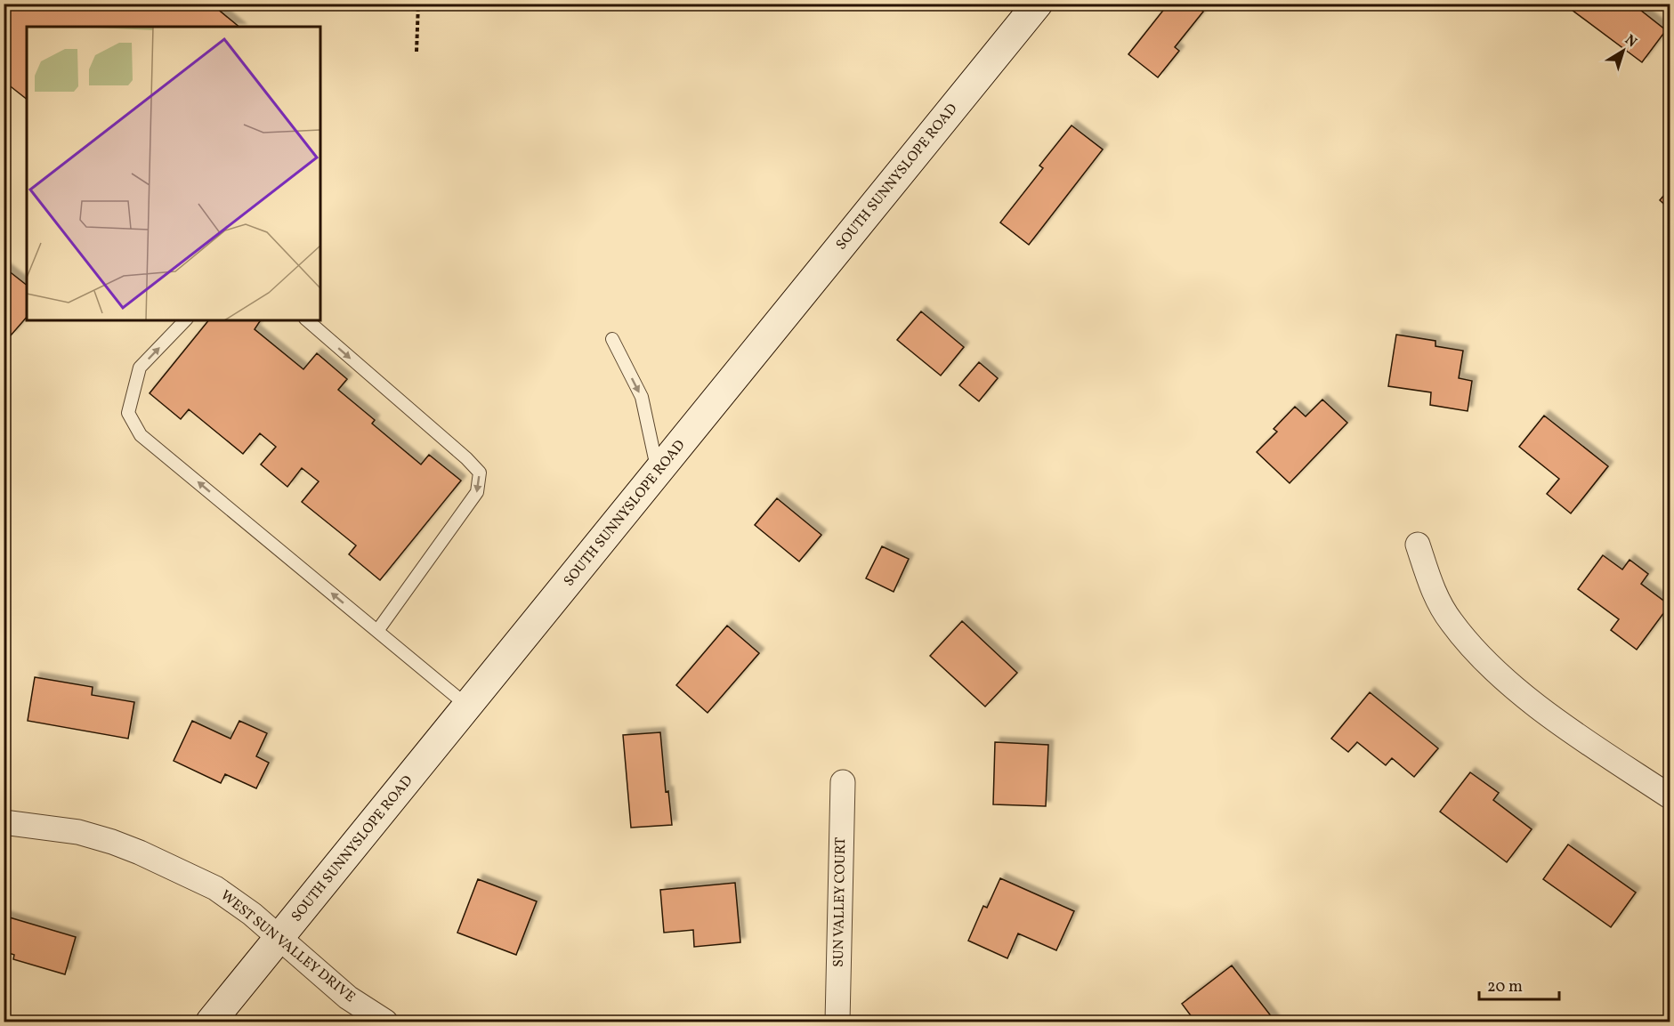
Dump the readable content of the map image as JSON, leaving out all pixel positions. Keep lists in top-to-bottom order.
{
  "streets": {
    "street": ["SOUTH SUNNYSLOPE ROAD", "SUN VALLEY COURT", "WEST SUN VALLEY DRIVE"]
  },
  "crossings": [
    ["SOUTH SUNNYSLOPE ROAD", "WEST SUN VALLEY DRIVE"]
  ],
  "scale_bar": "20 m",
  "north": "top right"
}
